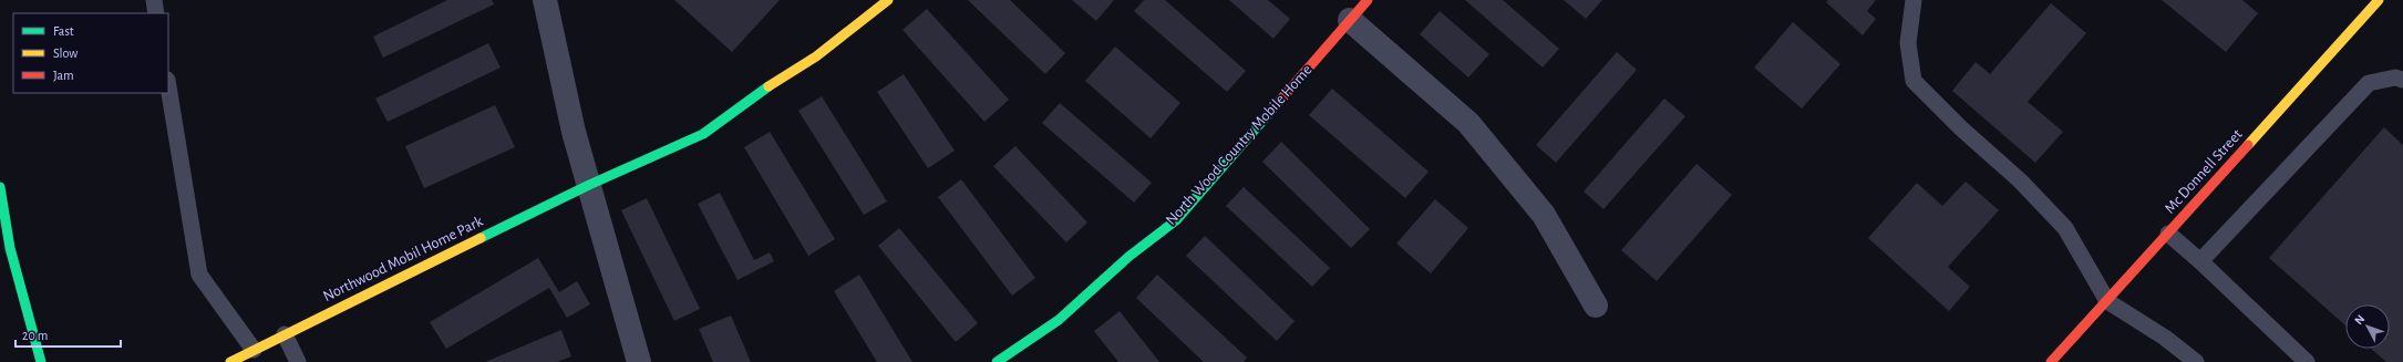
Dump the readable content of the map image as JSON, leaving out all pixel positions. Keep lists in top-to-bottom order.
{
  "streets": {
    "street": ["North Wood Country Mobile Home", "Mc Donnell Street", "Northwood Mobil Home Park"]
  },
  "legend": ["Fast", "Slow", "Jam"],
  "scale_bar": "20 m",
  "north": "top left"
}
